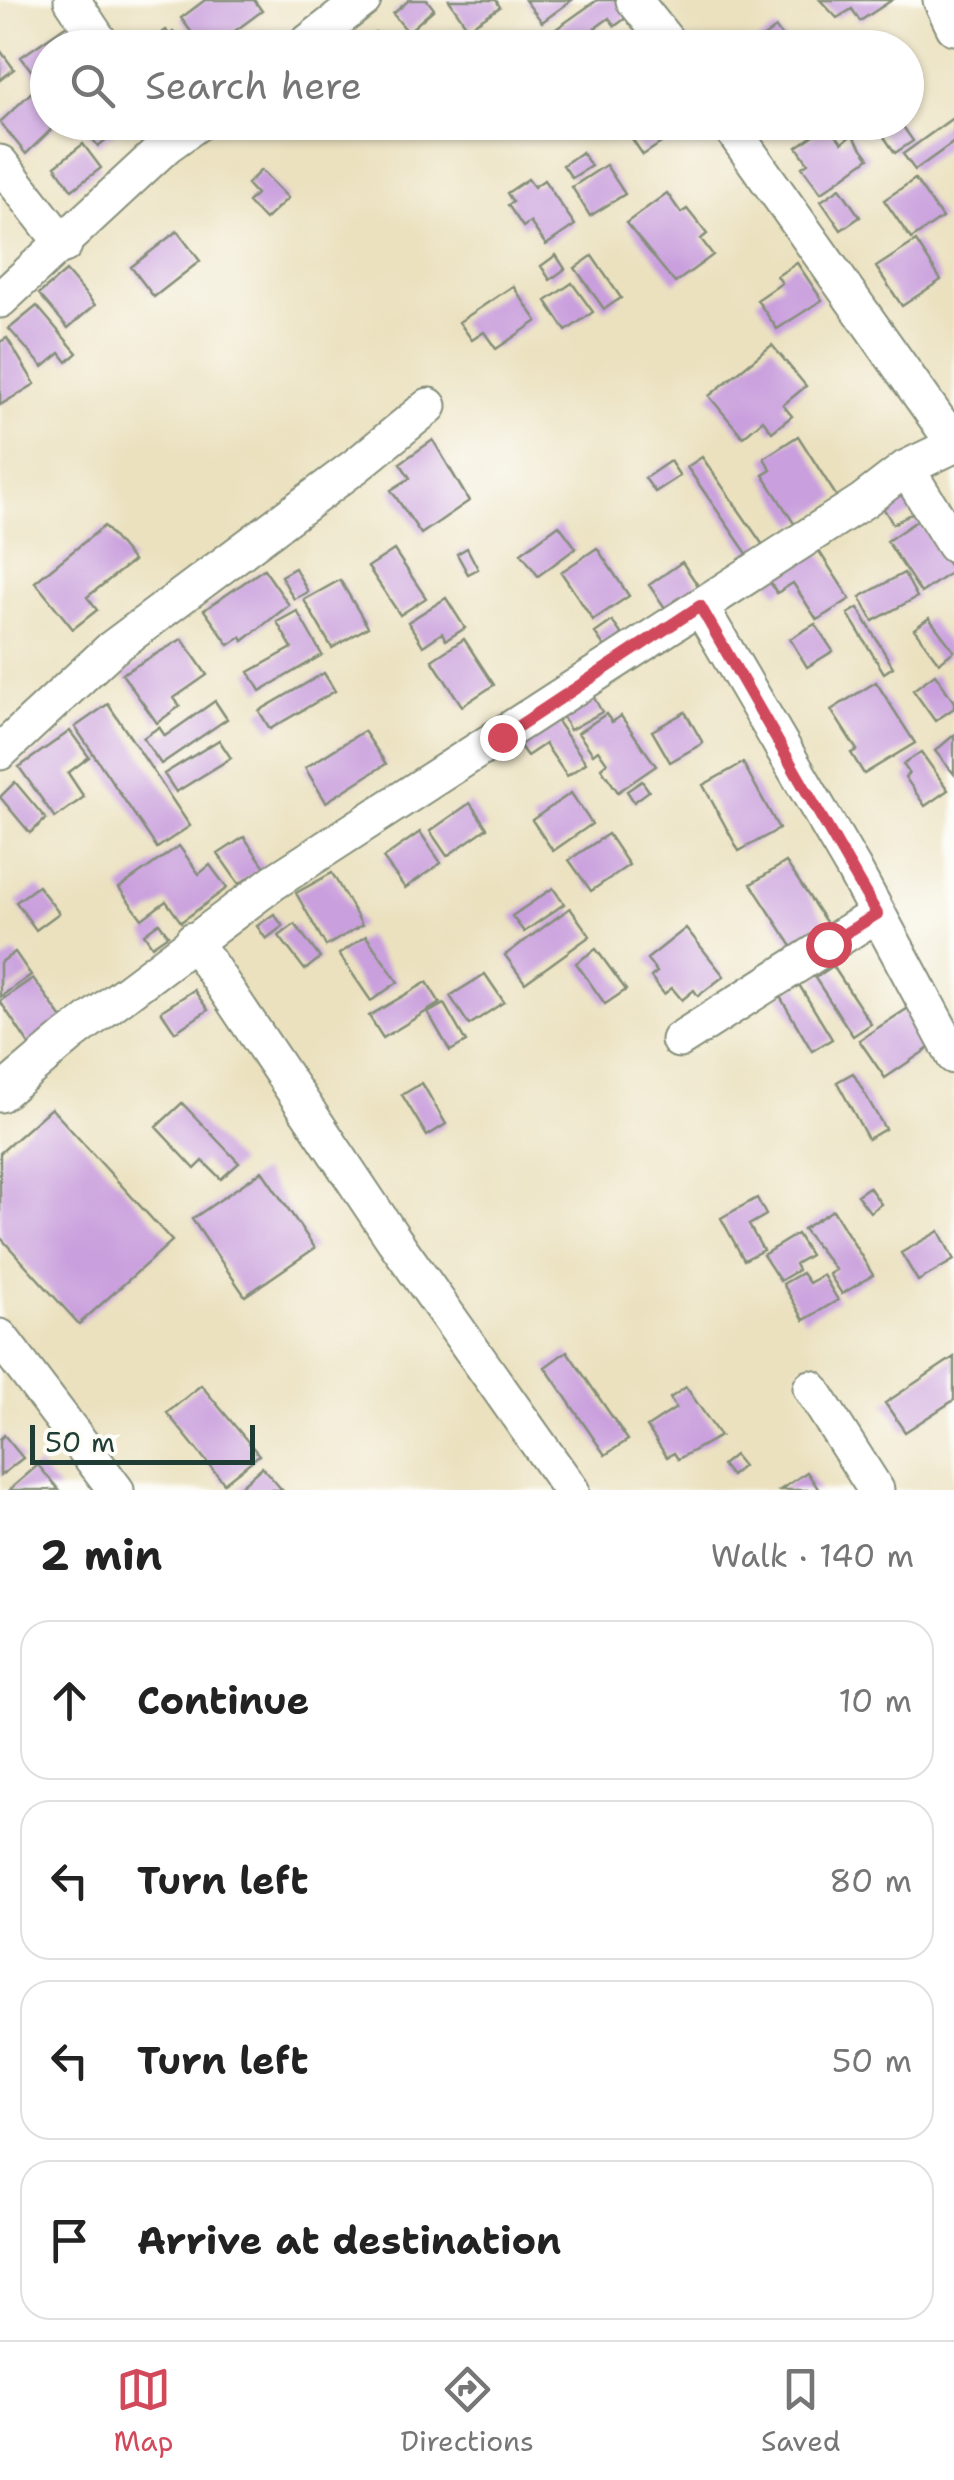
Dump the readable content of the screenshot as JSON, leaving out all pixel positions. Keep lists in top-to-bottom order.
{
  "scale_bar": "50 m",
  "page": {
    "search": "Search here",
    "scale": "50 m",
    "heading": ["2 min", "Walk · 140 m"],
    "list": [
      ["Continue", "10 m"],
      ["Turn left", "80 m"],
      ["Turn left", "50 m"],
      "Arrive at destination"
    ],
    "nav": ["Map", "Directions", "Saved"]
  }
}
